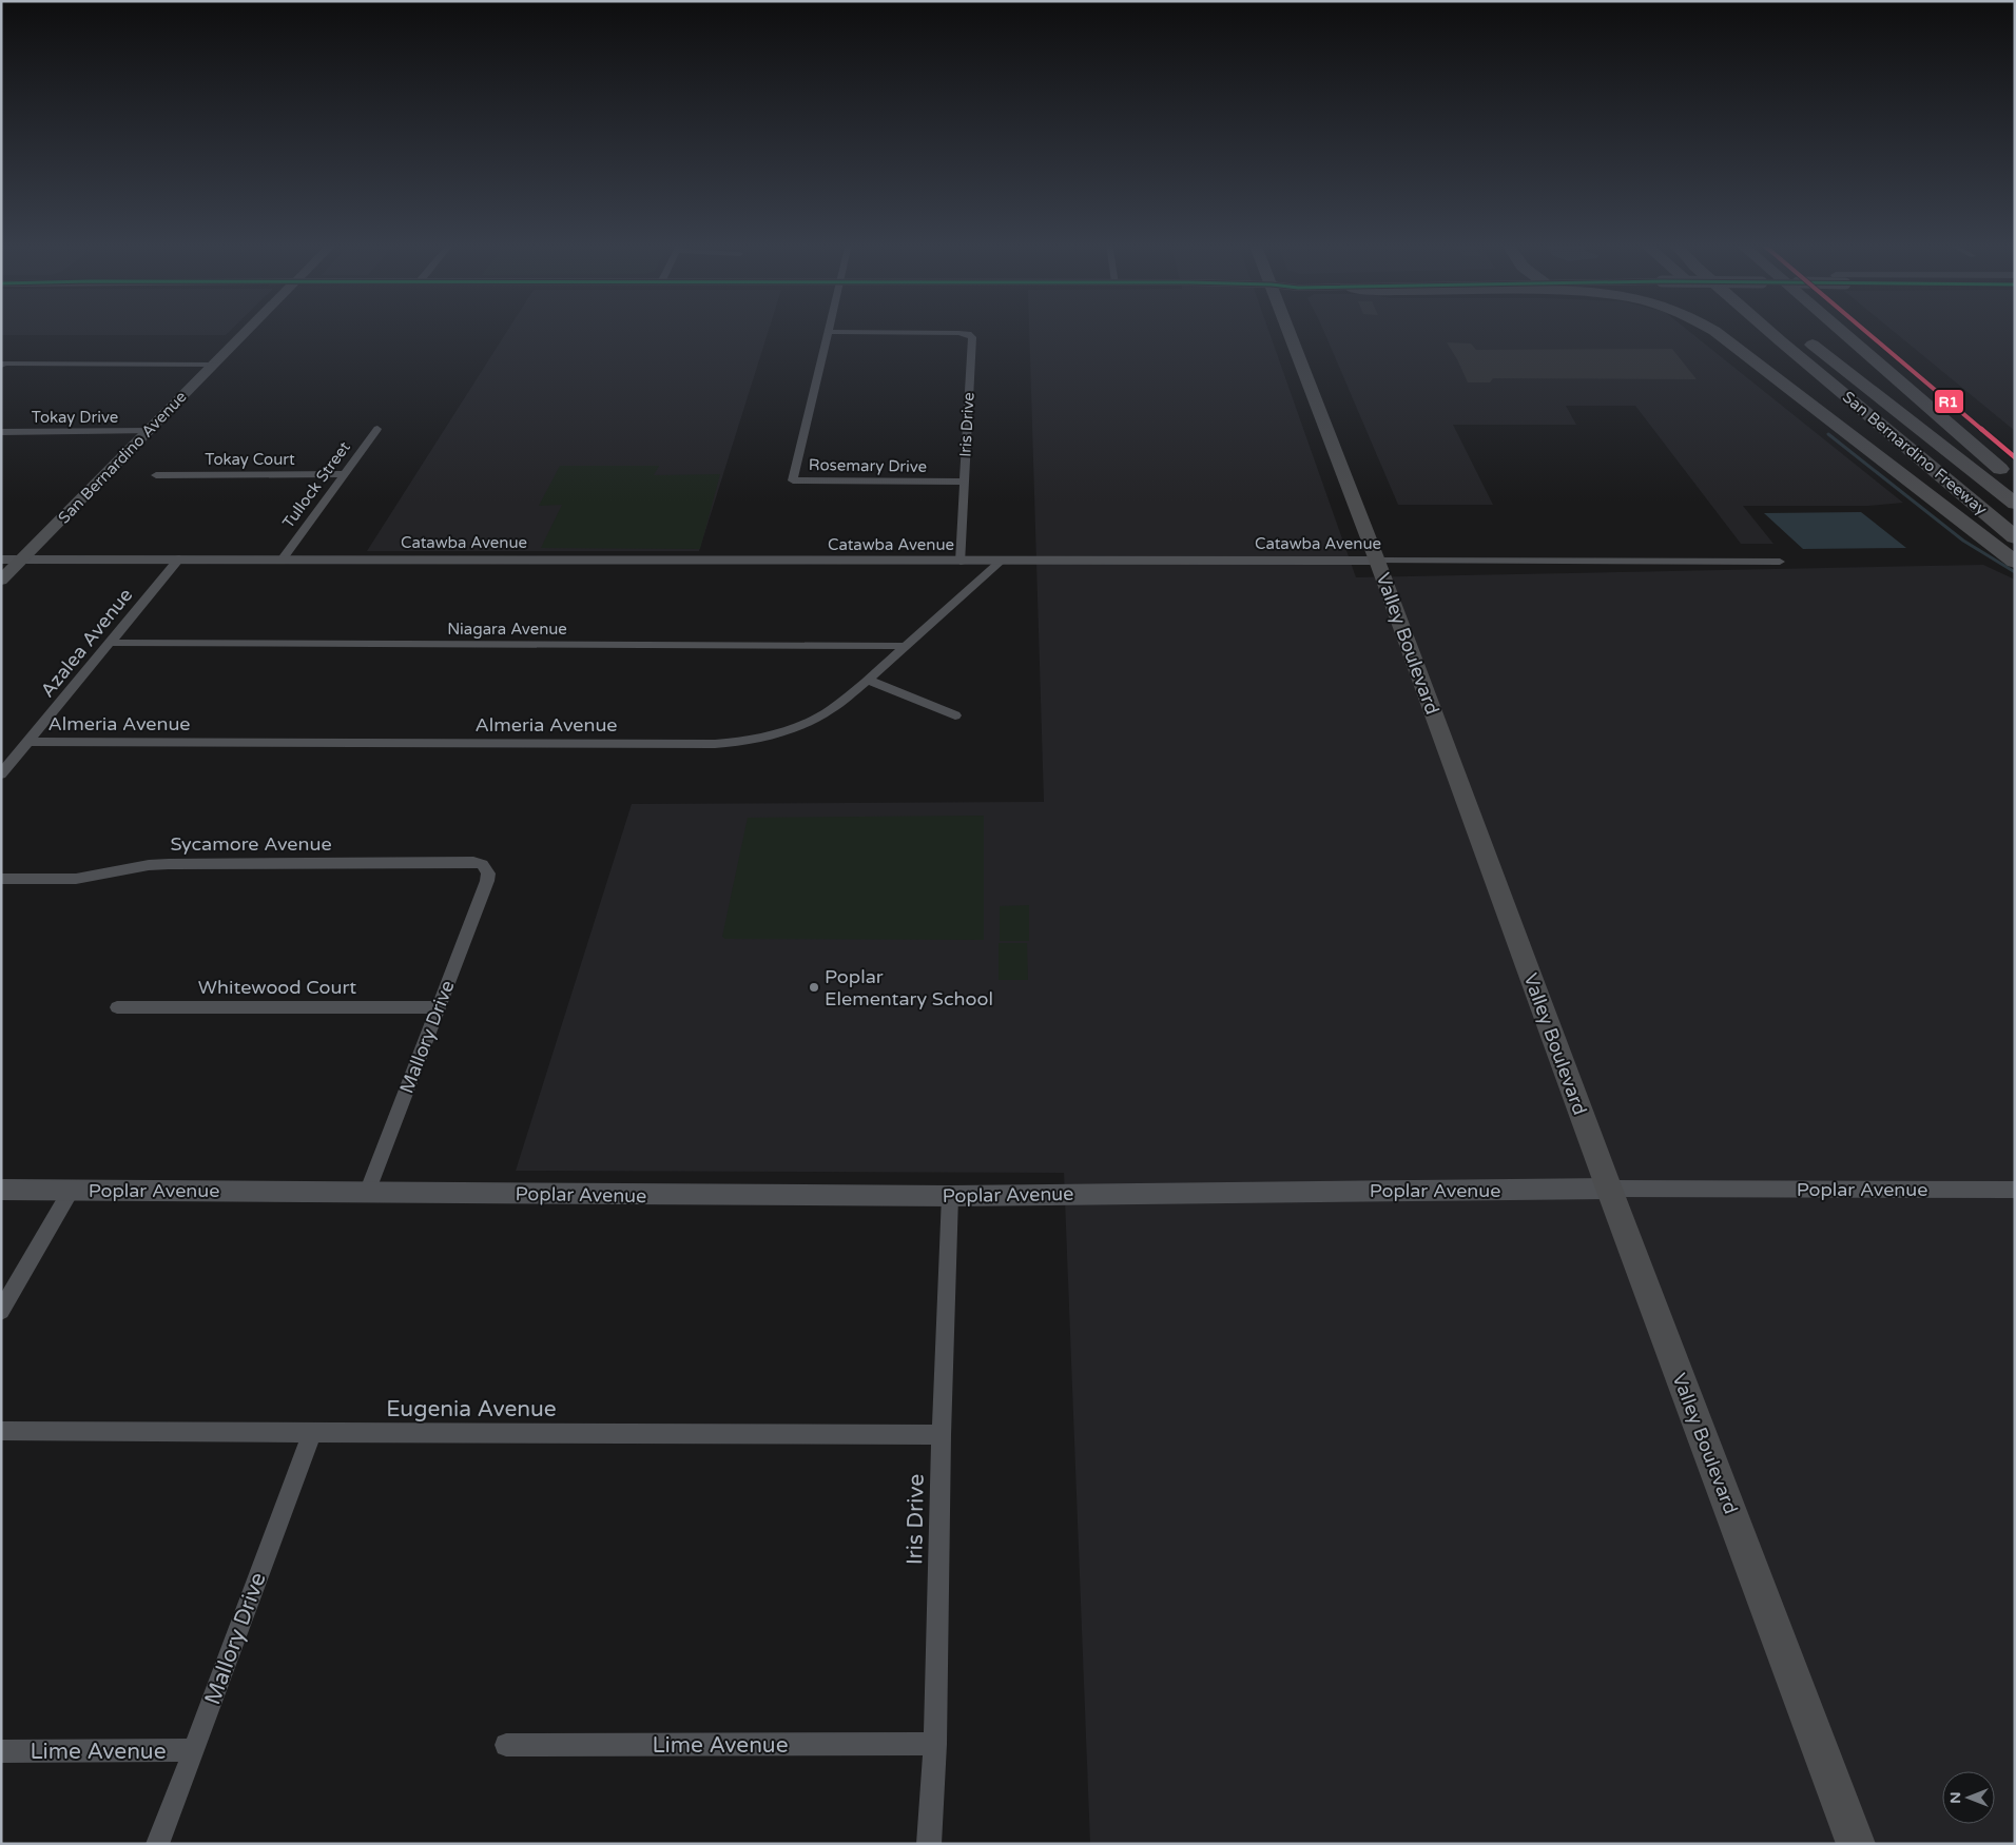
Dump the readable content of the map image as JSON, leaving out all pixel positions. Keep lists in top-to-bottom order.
{
  "streets": {
    "highway": ["San Bernardino Freeway"],
    "main road": ["San Bernardino Avenue", "Valley Boulevard"],
    "street": [
      "Tokay Drive",
      "Iris Drive",
      "Tokay Court",
      "Rosemary Drive",
      "Tullock Street",
      "Catawba Avenue",
      "Niagara Avenue",
      "Azalea Avenue",
      "Almeria Avenue",
      "Sycamore Avenue",
      "Whitewood Court",
      "Mallory Drive",
      "Poplar Avenue",
      "Eugenia Avenue",
      "Lime Avenue"
    ]
  },
  "crossings": [
    ["Tokay Drive", "San Bernardino Avenue"],
    ["Iris Drive", "Rosemary Drive"],
    ["Iris Drive", "Catawba Avenue"],
    ["Iris Drive", "Poplar Avenue"],
    ["Iris Drive", "Eugenia Avenue"],
    ["Iris Drive", "Lime Avenue"],
    ["San Bernardino Avenue", "Catawba Avenue"],
    ["Tokay Court", "Tullock Street"],
    ["Tullock Street", "Catawba Avenue"],
    ["Catawba Avenue", "Azalea Avenue"],
    ["Catawba Avenue", "Valley Boulevard"],
    ["Catawba Avenue", "Almeria Avenue"],
    ["Niagara Avenue", "Azalea Avenue"],
    ["Niagara Avenue", "Almeria Avenue"],
    ["Azalea Avenue", "Almeria Avenue"],
    ["Valley Boulevard", "Poplar Avenue"],
    ["Sycamore Avenue", "Mallory Drive"],
    ["Whitewood Court", "Mallory Drive"],
    ["Mallory Drive", "Poplar Avenue"],
    ["Mallory Drive", "Eugenia Avenue"],
    ["Mallory Drive", "Lime Avenue"]
  ],
  "places": ["Poplar Elementary School"],
  "lines": ["transit line R1"],
  "north": "left"
}
